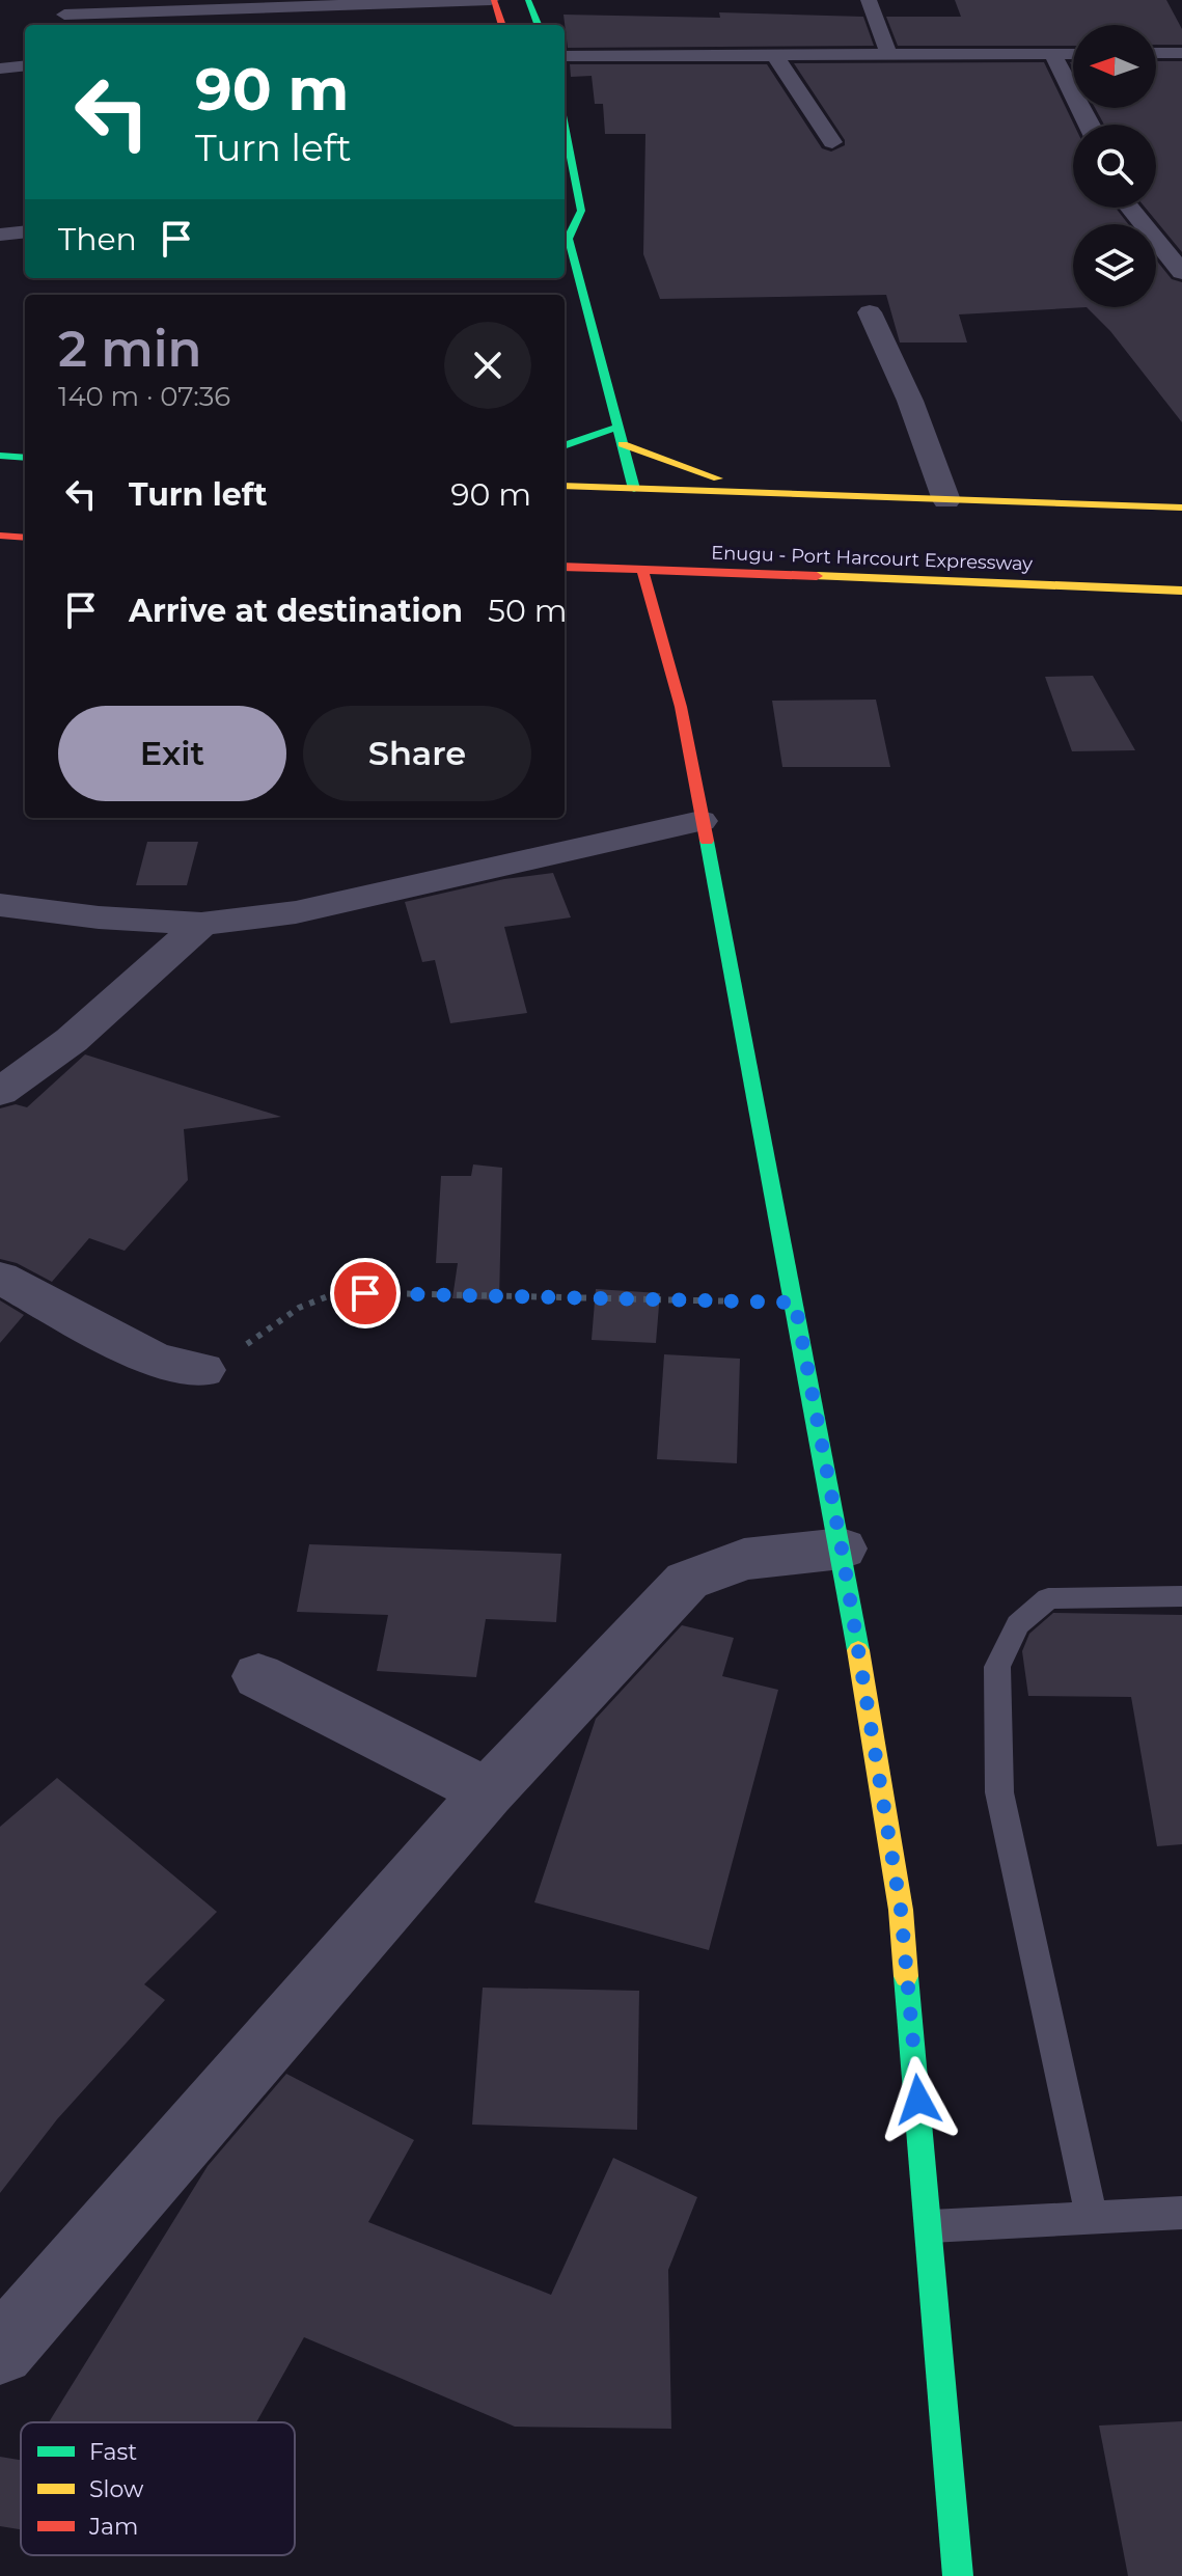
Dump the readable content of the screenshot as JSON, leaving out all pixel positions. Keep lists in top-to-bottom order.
{
  "streets": {
    "main road": ["Enugu - Port Harcourt Expressway"]
  },
  "legend": ["Fast", "Slow", "Jam"],
  "north": "left",
  "page": {
    "turn": ["90 m", "Turn left"],
    "then": "Then",
    "heading": ["2 min", "140 m · 07:36"],
    "list": [
      {
        "name": "Turn left",
        "value": "90 m"
      },
      {
        "name": "Arrive at destination",
        "value": "50 m"
      }
    ],
    "buttons": ["Exit", "Share"]
  }
}
